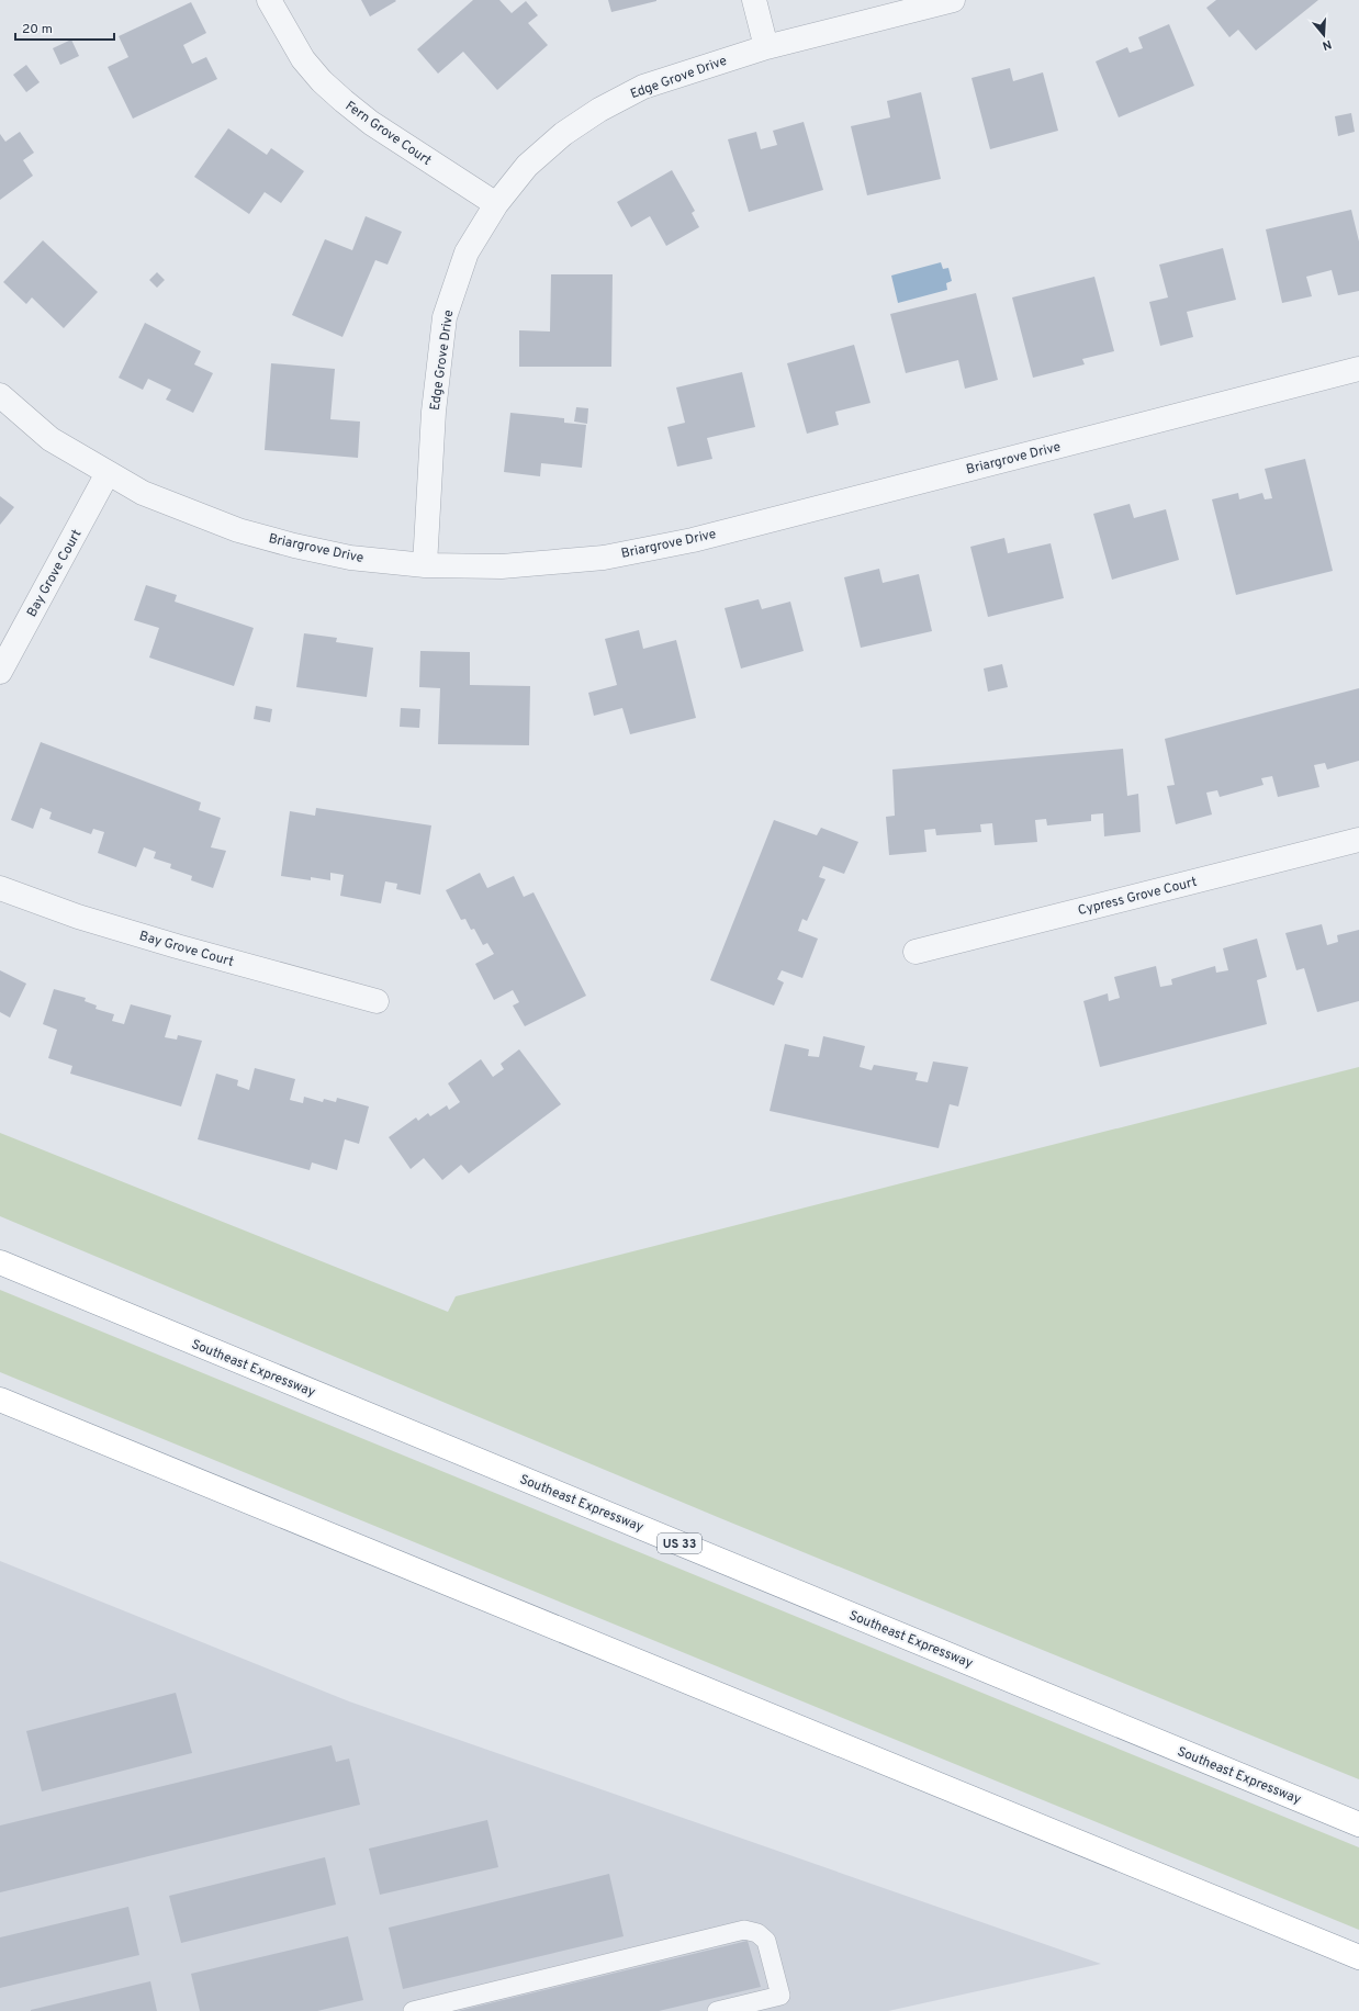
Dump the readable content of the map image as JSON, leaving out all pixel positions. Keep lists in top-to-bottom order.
{
  "streets": {
    "highway": ["Southeast Expressway", "US 33"],
    "street": [
      "Edge Grove Drive",
      "Fern Grove Court",
      "Briargrove Drive",
      "Bay Grove Court",
      "Cypress Grove Court"
    ]
  },
  "crossings": [
    ["Edge Grove Drive", "Fern Grove Court"],
    ["Edge Grove Drive", "Briargrove Drive"],
    ["Briargrove Drive", "Bay Grove Court"]
  ],
  "scale_bar": "20 m",
  "north": "bottom"
}
